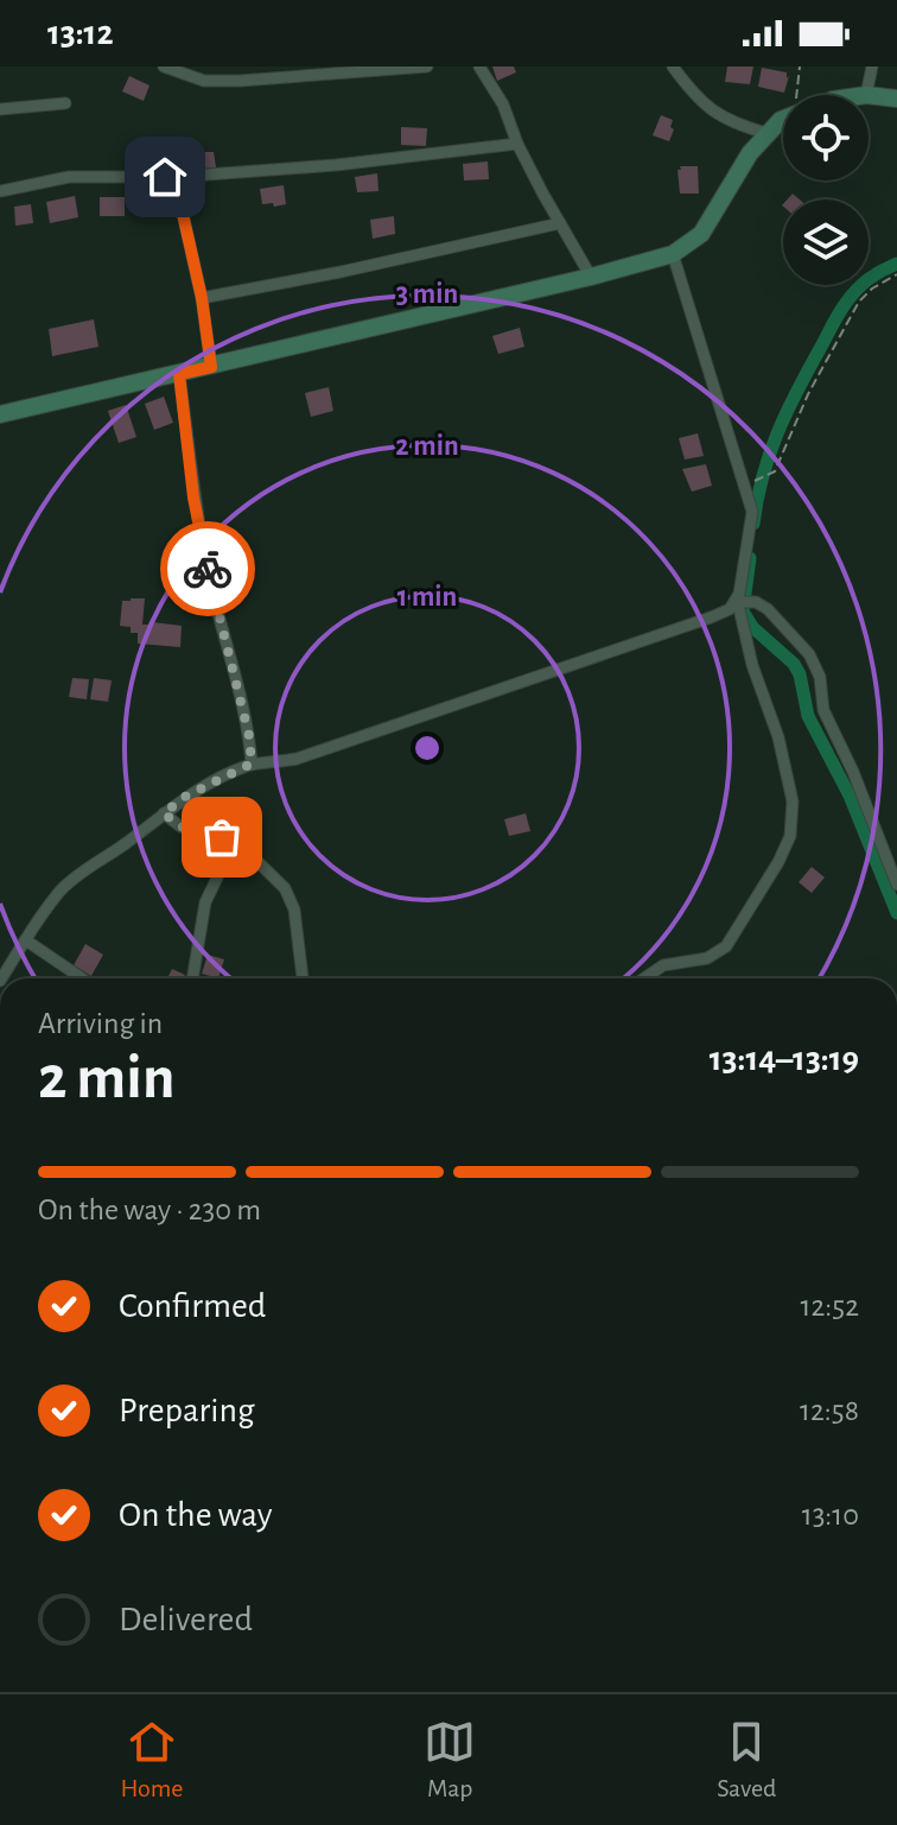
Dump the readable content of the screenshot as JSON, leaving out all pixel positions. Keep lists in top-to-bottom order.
{
  "page": {
    "status": "13:12",
    "heading": ["2 min", "Arriving in", "13:14–13:19"],
    "bar": "On the way · 230 m",
    "list": [
      ["Confirmed", "12:52"],
      ["Preparing", "12:58"],
      ["On the way", "13:10"],
      "Delivered"
    ],
    "tabs": ["Home", "Map", "Saved"]
  },
  "rings": ["3 min", "2 min", "1 min"]
}
